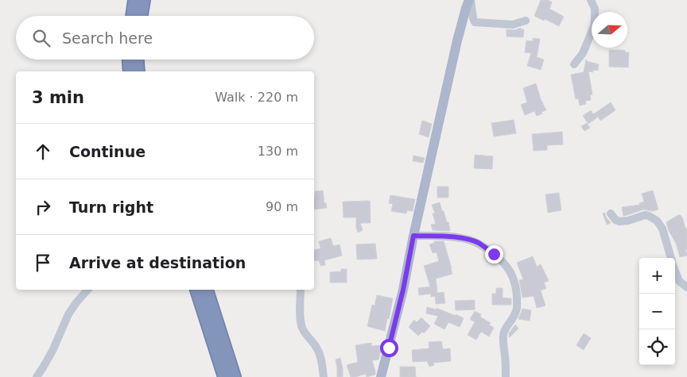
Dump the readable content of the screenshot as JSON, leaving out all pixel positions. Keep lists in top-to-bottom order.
{
  "north": "right",
  "page": {
    "search": "Search here",
    "heading": ["3 min", "Walk · 220 m"],
    "list": [
      ["Continue", "130 m"],
      ["Turn right", "90 m"],
      "Arrive at destination"
    ],
    "map_buttons": ["+", "−"]
  }
}
